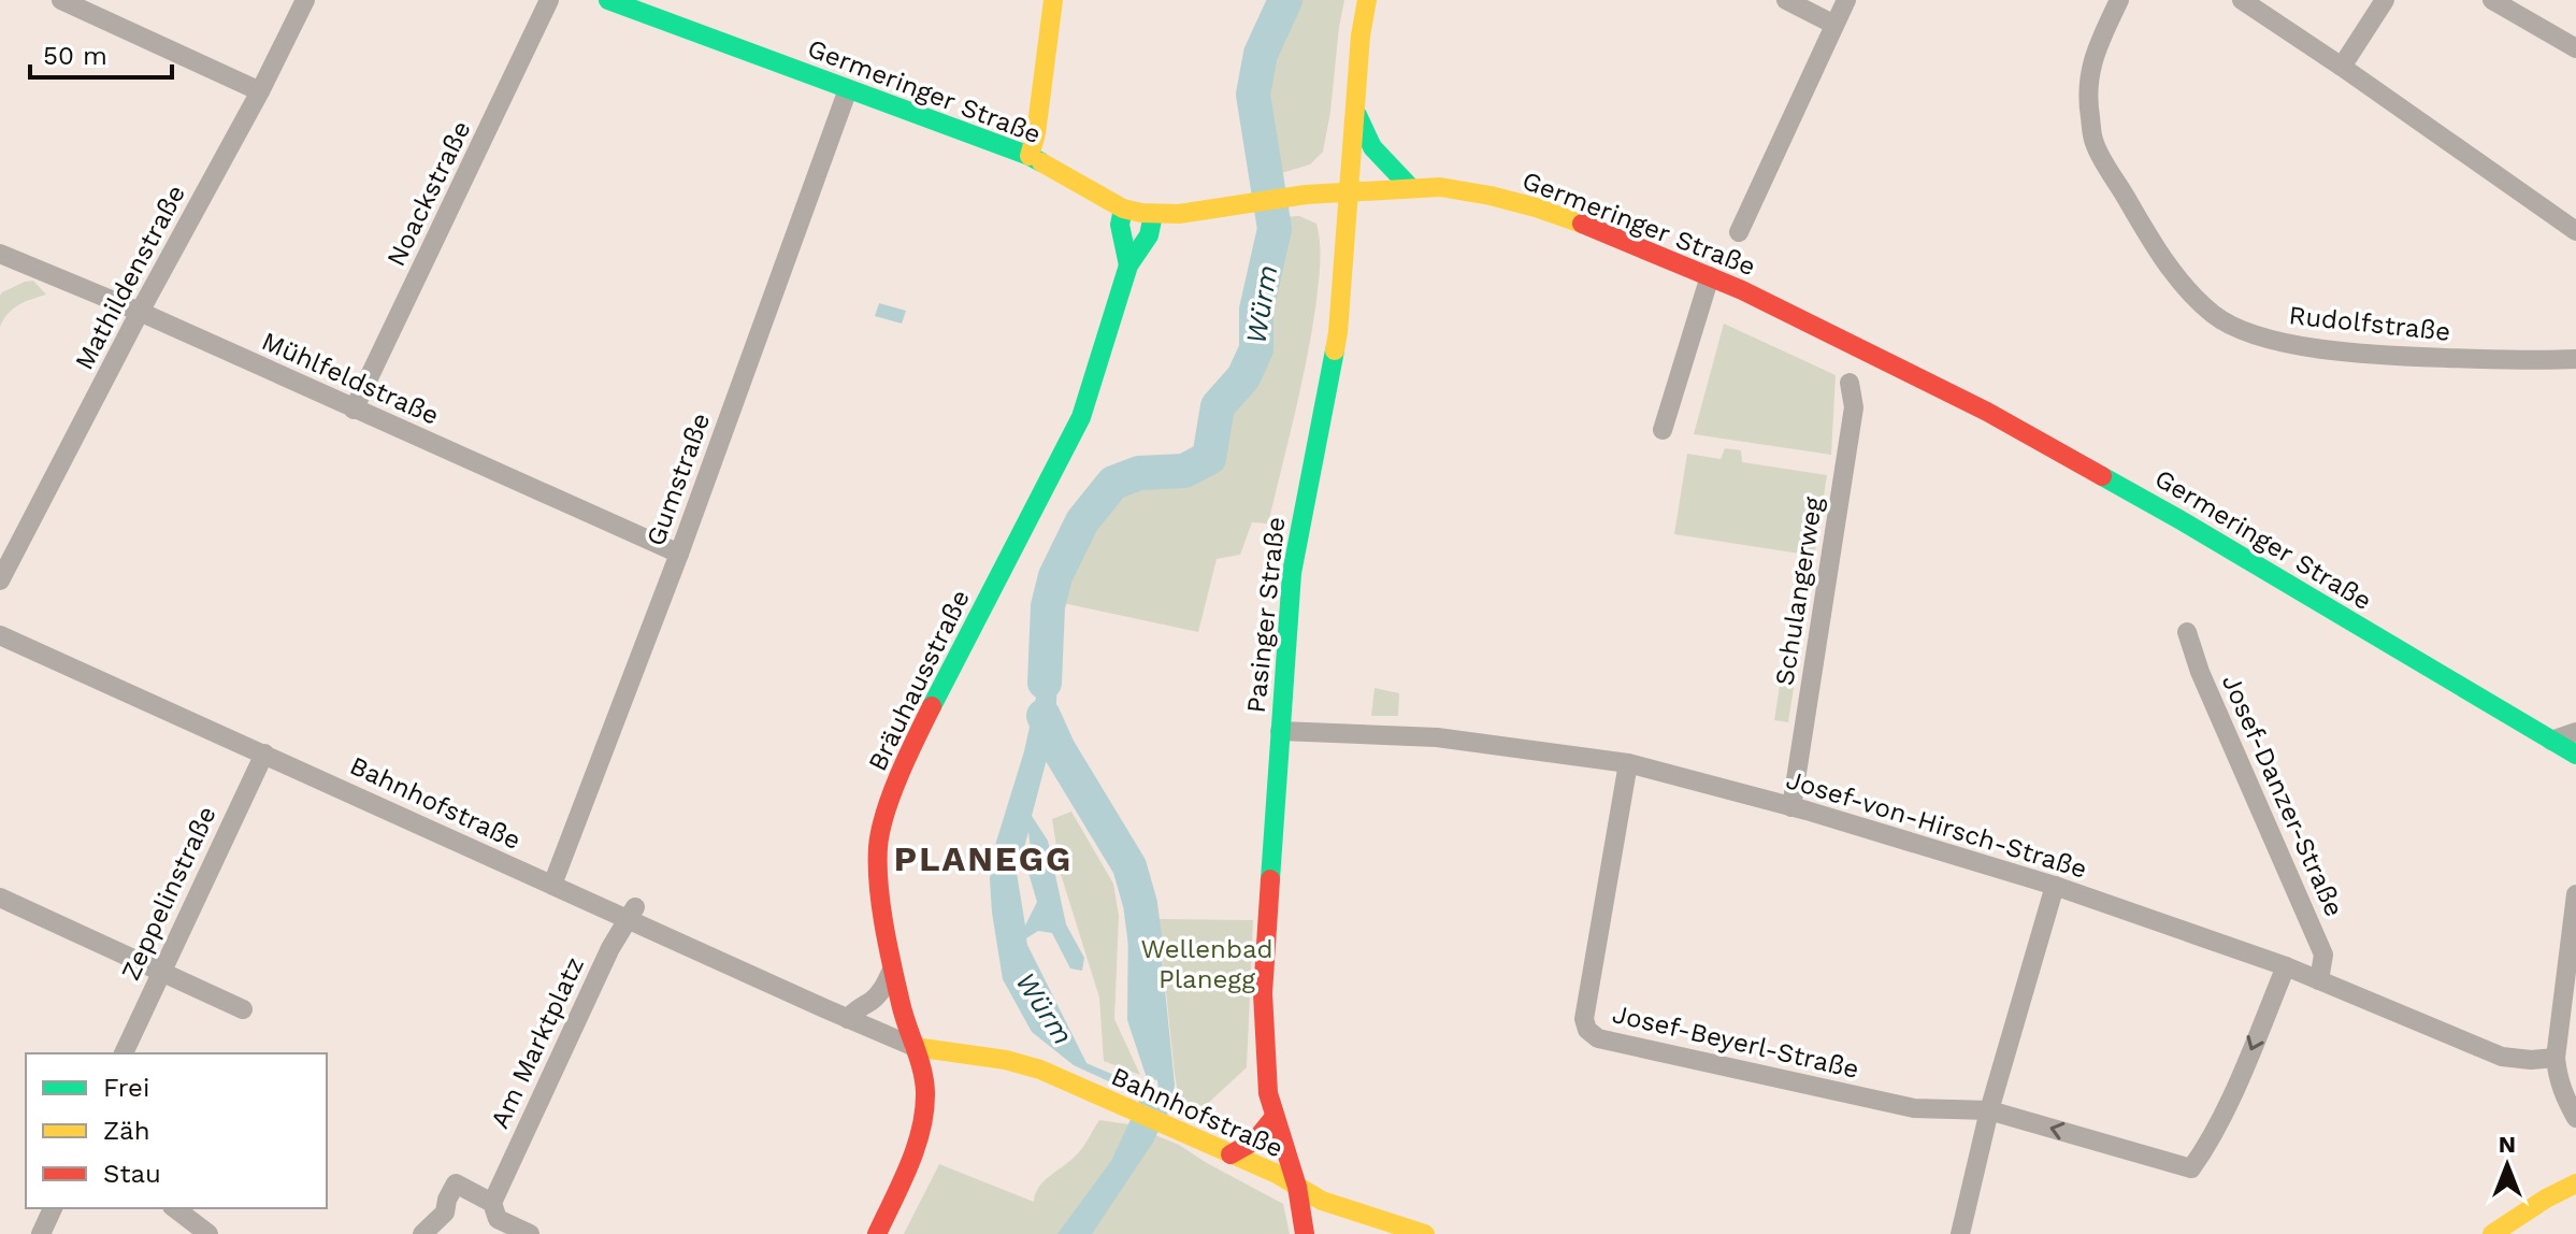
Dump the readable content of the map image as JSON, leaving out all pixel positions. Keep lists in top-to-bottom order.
{
  "streets": {
    "main road": [
      "Germeringer Straße",
      "Pasinger Straße",
      "Bräuhausstraße",
      "Bahnhofstraße"
    ],
    "street": [
      "Noackstraße",
      "Mathildenstraße",
      "Rudolfstraße",
      "Mühlfeldstraße",
      "Gumstraße",
      "Schulangerweg",
      "Josef-Danzer-Straße",
      "Josef-von-Hirsch-Straße",
      "Zeppelinstraße",
      "Josef-Beyerl-Straße",
      "Am Marktplatz"
    ]
  },
  "crossings": [
    ["Germeringer Straße", "Gumstraße"],
    ["Germeringer Straße", "Pasinger Straße"],
    ["Germeringer Straße", "Bräuhausstraße"],
    ["Noackstraße", "Mühlfeldstraße"],
    ["Mathildenstraße", "Mühlfeldstraße"],
    ["Mühlfeldstraße", "Gumstraße"],
    ["Gumstraße", "Bahnhofstraße"],
    ["Schulangerweg", "Josef-von-Hirsch-Straße"],
    ["Pasinger Straße", "Bahnhofstraße"],
    ["Pasinger Straße", "Josef-von-Hirsch-Straße"],
    ["Bräuhausstraße", "Bahnhofstraße"],
    ["Josef-Danzer-Straße", "Josef-von-Hirsch-Straße"],
    ["Bahnhofstraße", "Zeppelinstraße"],
    ["Bahnhofstraße", "Am Marktplatz"],
    ["Josef-von-Hirsch-Straße", "Josef-Beyerl-Straße"]
  ],
  "districts": ["PLANEGG"],
  "water": ["Würm"],
  "parks": ["Wellenbad Planegg"],
  "legend": ["Frei", "Zäh", "Stau"],
  "scale_bar": "50 m",
  "north": "top"
}
